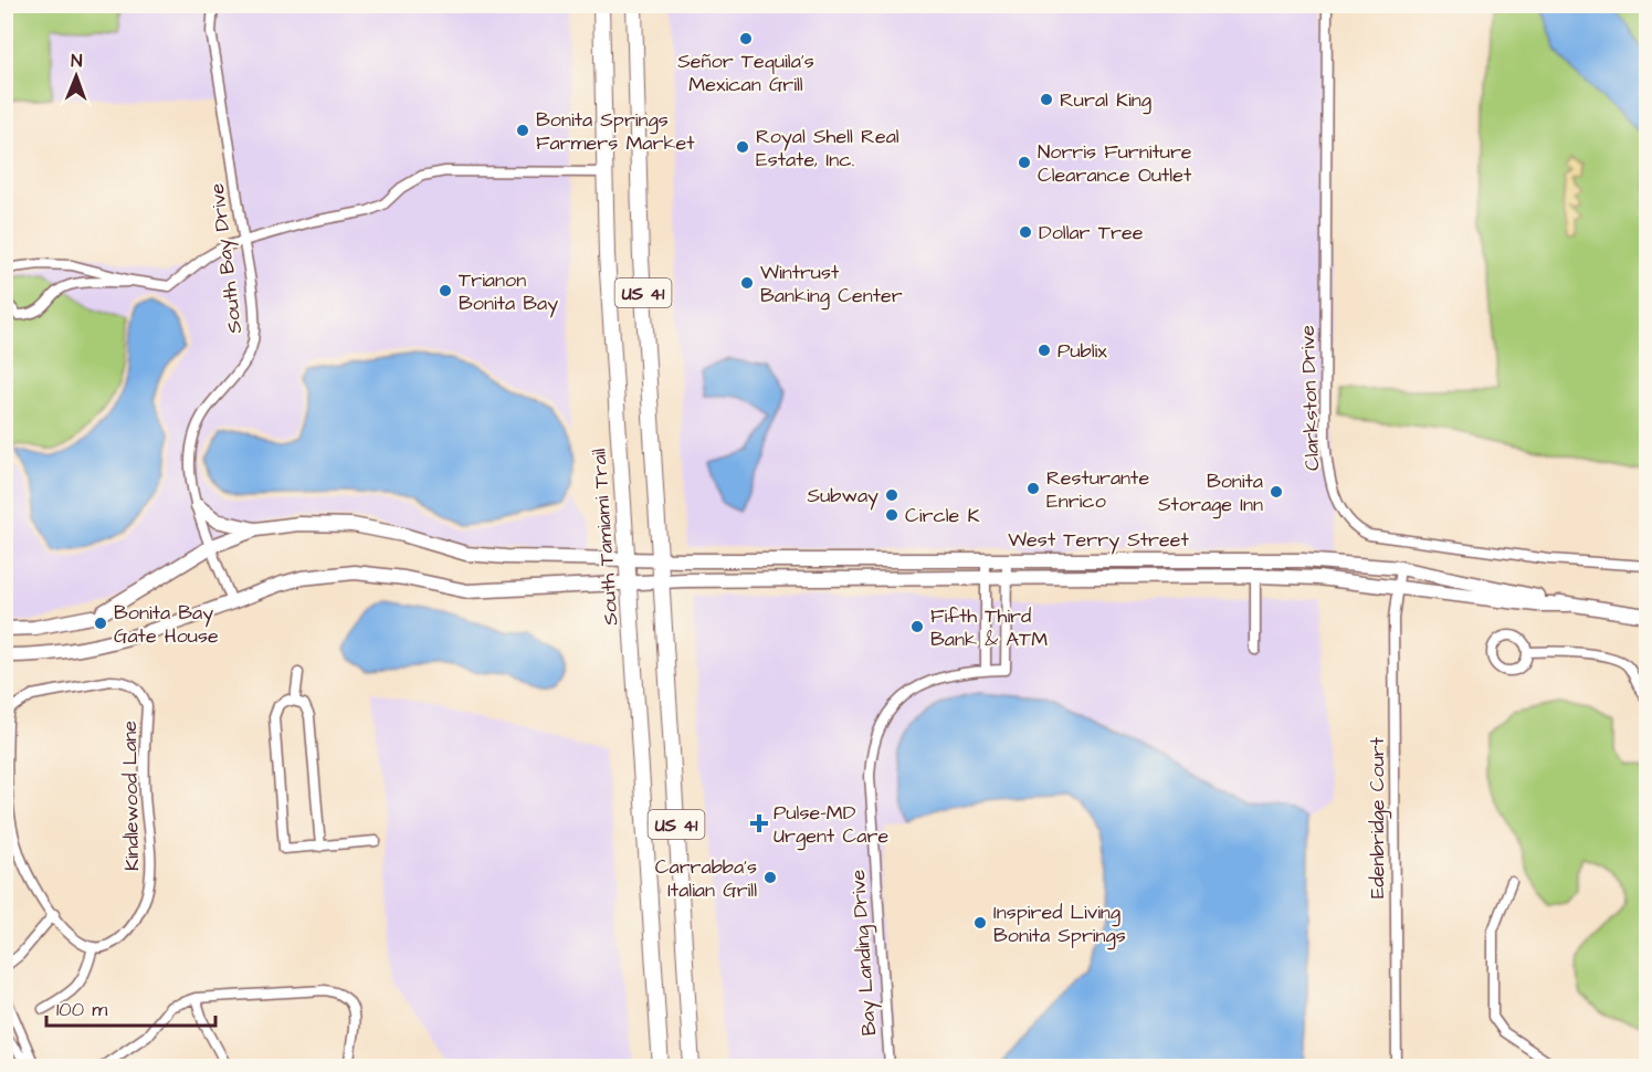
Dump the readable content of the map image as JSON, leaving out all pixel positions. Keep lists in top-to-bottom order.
{
  "streets": {
    "main road": ["US 41", "South Tamiami Trail"],
    "street": [
      "South Bay Drive",
      "Clarkston Drive",
      "West Terry Street",
      "Kindlewood Lane",
      "Edenbridge Court",
      "Bay Landing Drive"
    ]
  },
  "crossings": [
    ["South Bay Drive", "West Terry Street"],
    ["US 41", "West Terry Street"],
    ["South Tamiami Trail", "West Terry Street"],
    ["West Terry Street", "Edenbridge Court"],
    ["West Terry Street", "Bay Landing Drive"]
  ],
  "places": {
    "other": [
      "Señor Tequila’s Mexican Grill",
      "Rural King",
      "Bonita Springs Farmers Market",
      "Royal Shell Real Estate, Inc.",
      "Norris Furniture Clearance Outlet",
      "Dollar Tree",
      "Wintrust Banking Center",
      "Trianon Bonita Bay",
      "Publix",
      "Resturante Enrico",
      "Bonita Storage Inn",
      "Subway",
      "Circle K",
      "Bonita Bay Gate House",
      "Fifth Third Bank & ATM",
      "Carrabba's Italian Grill",
      "Inspired Living Bonita Springs"
    ],
    "health": ["Pulse-MD Urgent Care"]
  },
  "scale_bar": "100 m",
  "north": "top"
}
